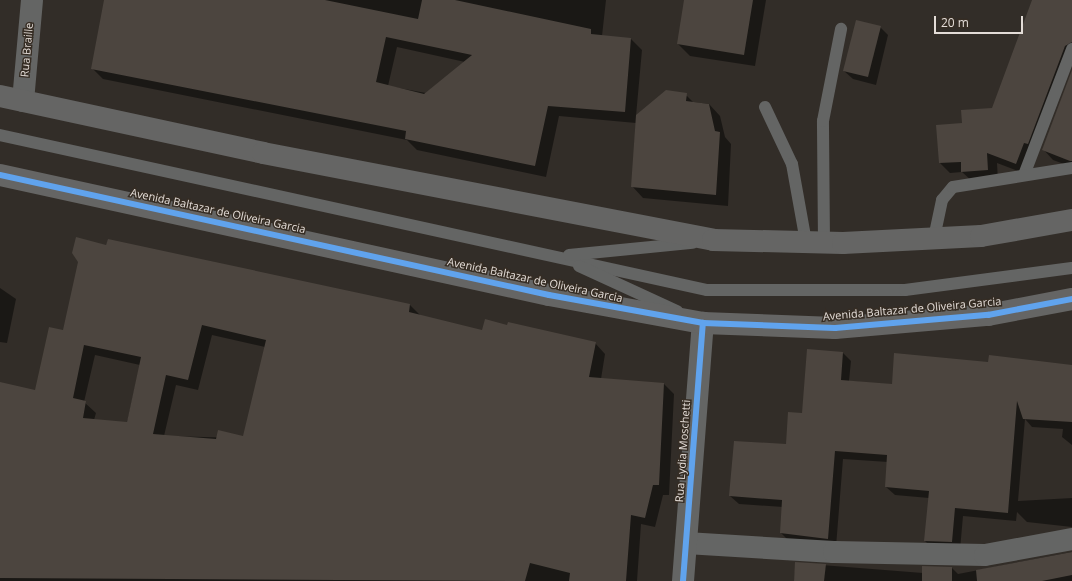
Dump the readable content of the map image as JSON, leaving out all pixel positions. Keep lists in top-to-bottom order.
{
  "streets": {
    "main road": ["Avenida Baltazar de Oliveira Garcia"],
    "street": ["Rua Braille", "Rua Lydia Moschetti"]
  },
  "crossings": [
    ["Avenida Baltazar de Oliveira Garcia", "Rua Lydia Moschetti"]
  ],
  "scale_bar": "20 m"
}
